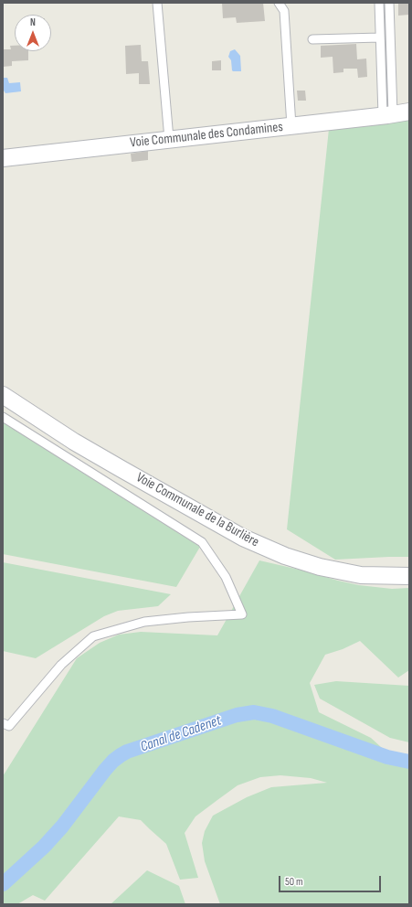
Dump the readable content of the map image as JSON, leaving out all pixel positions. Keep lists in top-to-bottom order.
{
  "streets": {
    "street": ["Voie Communale des Condamines", "Voie Communale de la Burlière"]
  },
  "water": ["Canal de Cadenet"],
  "scale_bar": "50 m",
  "north": "top"
}
